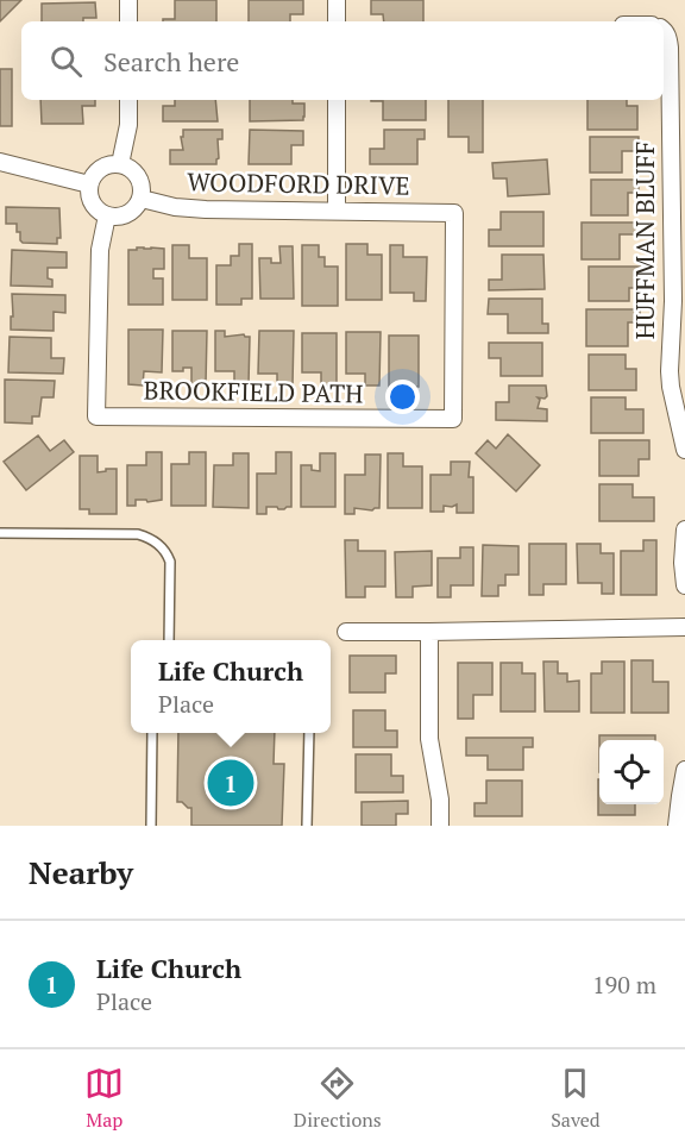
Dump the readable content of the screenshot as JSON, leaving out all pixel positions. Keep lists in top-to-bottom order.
{
  "streets": {
    "street": ["WOODFORD DRIVE", "HUFFMAN BLUFF", "BROOKFIELD PATH"]
  },
  "crossings": [
    ["WOODFORD DRIVE", "BROOKFIELD PATH"]
  ],
  "page": {
    "search": "Search here",
    "popup": ["Life Church", "Place"],
    "pins": "1",
    "heading": "Nearby",
    "list": [
      {
        "mark": "1",
        "name": "Life Church",
        "note": "Place",
        "value": "190 m"
      }
    ],
    "nav": ["Map", "Directions", "Saved"]
  }
}
